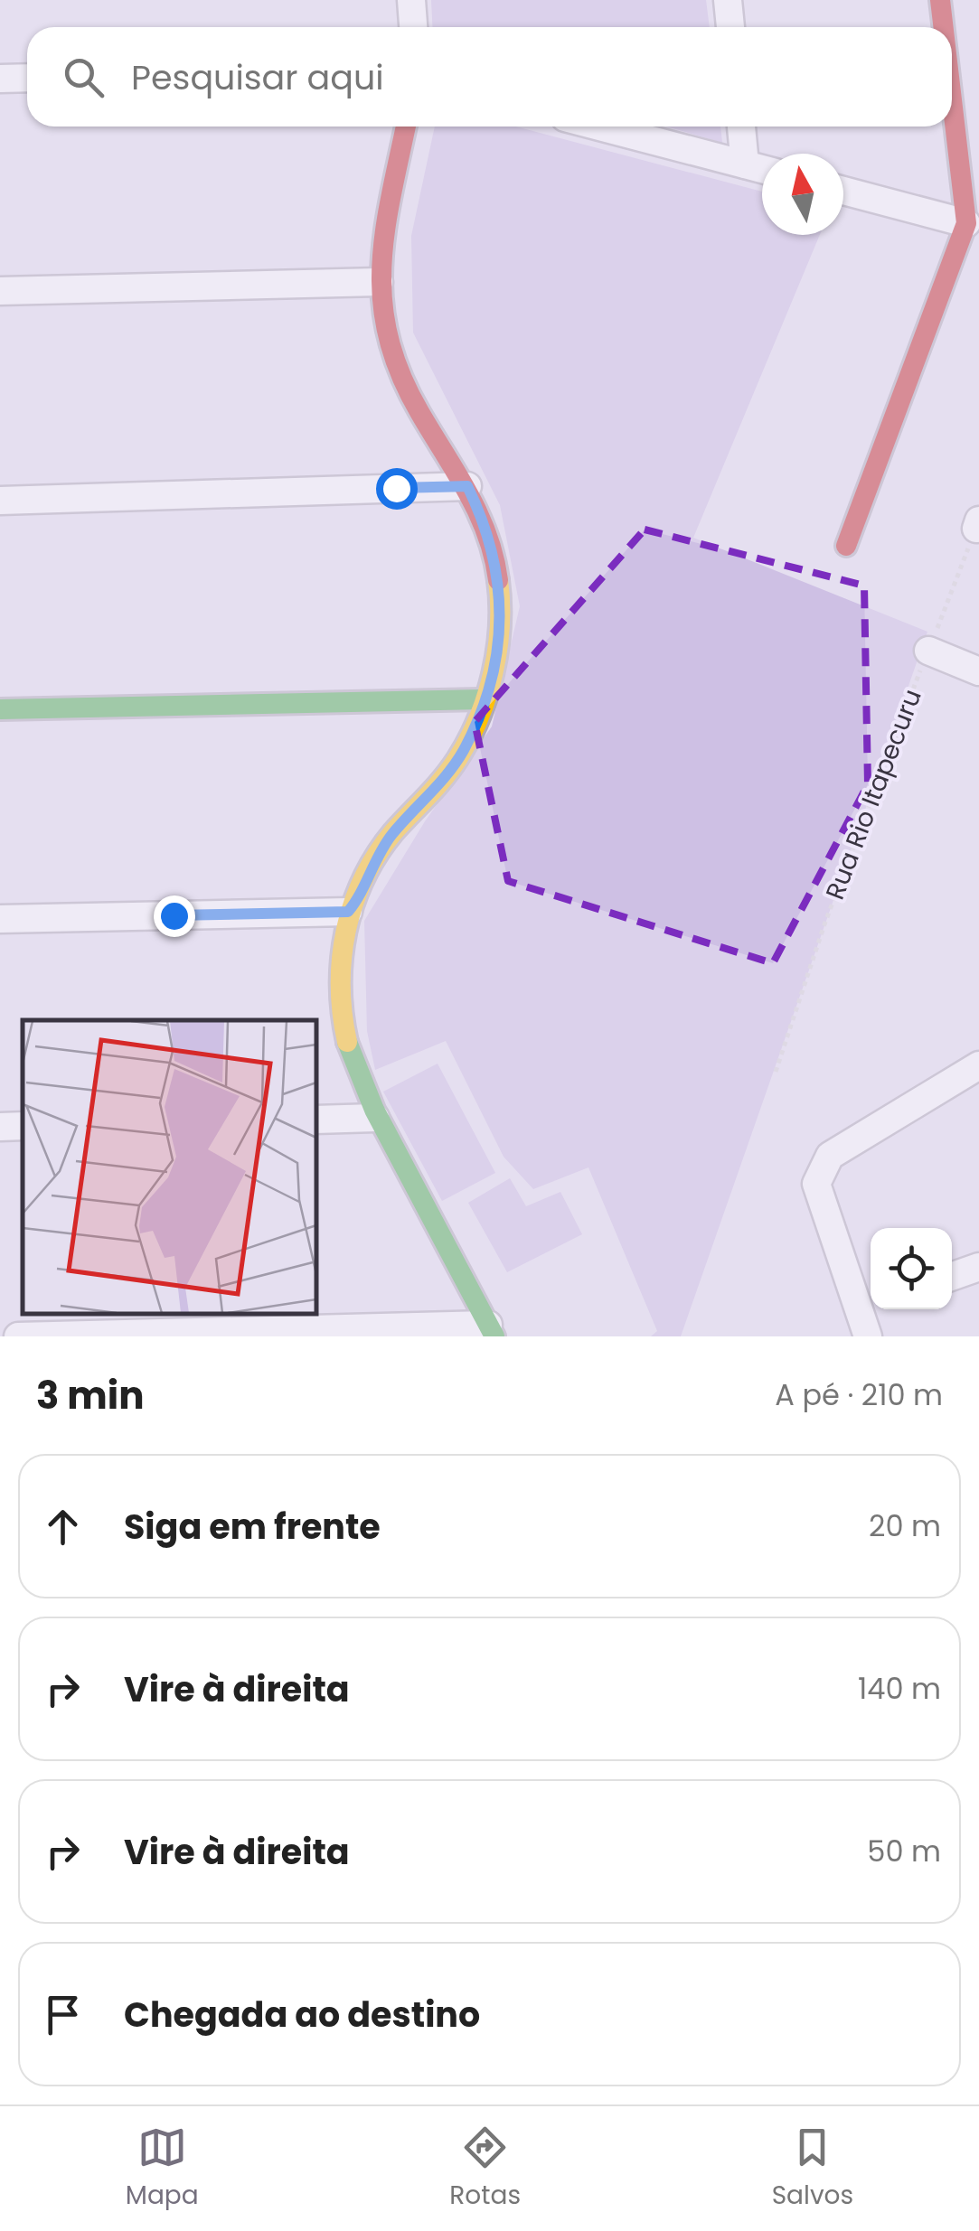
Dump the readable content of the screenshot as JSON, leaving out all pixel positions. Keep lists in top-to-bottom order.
{
  "streets": {
    "path": ["Rua Rio Itapecuru"]
  },
  "north": "top",
  "page": {
    "search": "Pesquisar aqui",
    "heading": ["3 min", "A pé · 210 m"],
    "list": [
      ["Siga em frente", "20 m"],
      ["Vire à direita", "140 m"],
      ["Vire à direita", "50 m"],
      "Chegada ao destino"
    ],
    "nav": ["Mapa", "Rotas", "Salvos"]
  }
}
